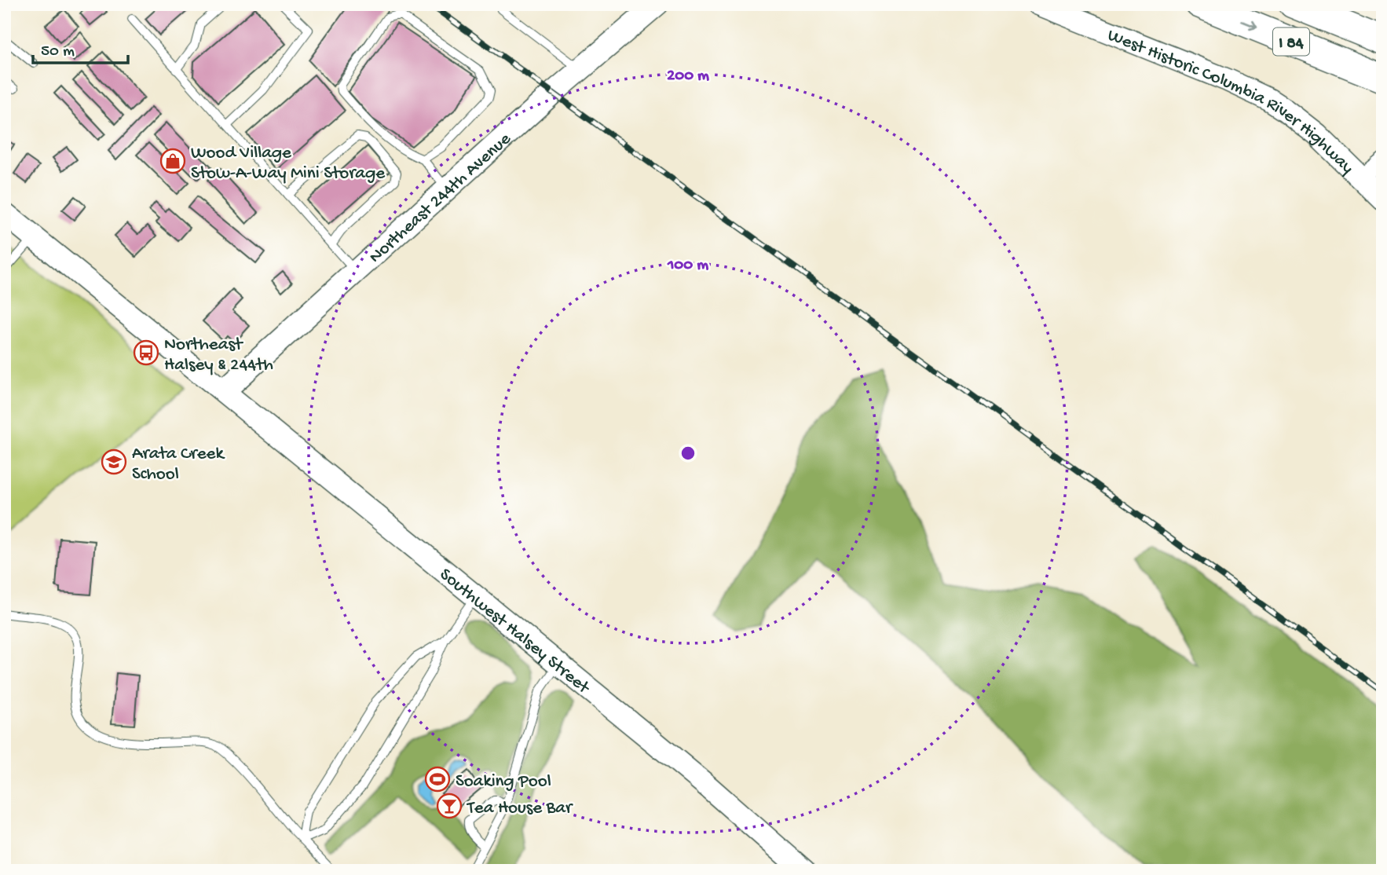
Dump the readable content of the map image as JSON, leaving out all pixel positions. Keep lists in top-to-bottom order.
{
  "streets": {
    "highway": ["I 84"],
    "street": ["West Historic Columbia River Highway", "Northeast 244th Avenue", "Southwest Halsey Street"]
  },
  "crossings": [
    ["Northeast 244th Avenue", "Southwest Halsey Street"]
  ],
  "places": {
    "shop": ["Wood Village Stow-A-Way Mini Storage"],
    "bus stop": ["Northeast Halsey & 244th"],
    "school or university": ["Arata Creek School"],
    "sports": ["Soaking Pool"],
    "bar": ["Tea House Bar"]
  },
  "scale_bar": "50 m",
  "rings": ["200 m", "100 m"]
}
